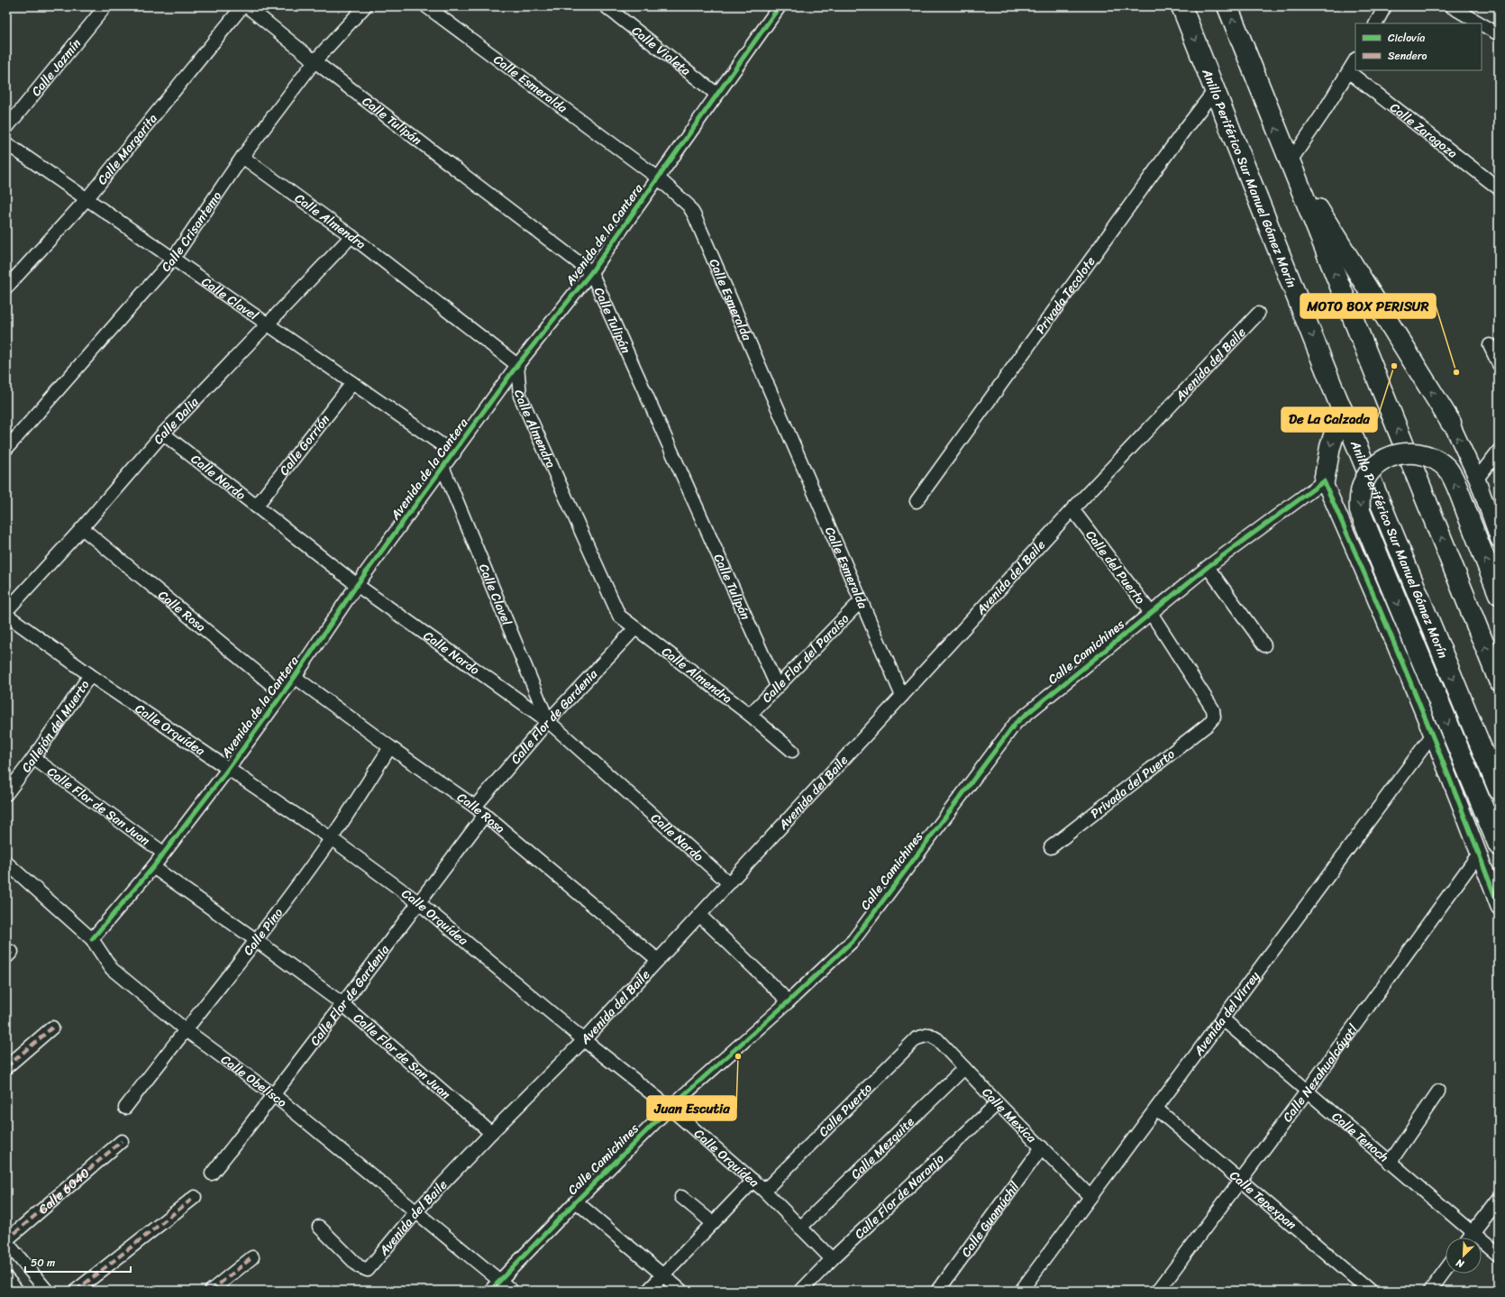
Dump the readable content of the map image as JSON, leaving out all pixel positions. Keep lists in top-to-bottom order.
{
  "streets": {
    "highway": ["Anillo Periférico Sur Manuel Gómez Morín"],
    "street": [
      "Calle Violeta",
      "Calle Jazmín",
      "Calle Esmeralda",
      "Calle Tulipán",
      "Calle Zaragoza",
      "Calle Margarita",
      "Calle Almendra",
      "Calle Crisantemo",
      "Avenida de la Cantera",
      "Privada Tecolote",
      "Calle Clavel",
      "Avenida del Baile",
      "Calle Dalia",
      "Calle Gorrión",
      "Calle Nardo",
      "Calle del Puerto",
      "Calle Rosa",
      "Calle Camichines",
      "Calle Flor del Paraíso",
      "Calle Flor de Gardenia",
      "Callejón del Muerto",
      "Calle Orquídea",
      "Privada del Puerto",
      "Calle Flor de San Juan",
      "Calle Pino",
      "Avenida del Virrey",
      "Calle Nezahualcóyotl",
      "Calle Obelisco",
      "Calle Puerto",
      "Calle Mexica",
      "Calle Tenoch",
      "Calle Mezquite",
      "Calle 6040",
      "Calle Flor de Naranjo",
      "Calle Tepexpan",
      "Calle Guamúchil"
    ]
  },
  "crossings": [
    ["Calle Violeta", "Avenida de la Cantera"],
    ["Calle Esmeralda", "Avenida de la Cantera"],
    ["Calle Esmeralda", "Avenida del Baile"],
    ["Calle Esmeralda", "Calle Flor del Paraíso"],
    ["Calle Tulipán", "Calle Crisantemo"],
    ["Calle Tulipán", "Avenida de la Cantera"],
    ["Calle Tulipán", "Calle Flor del Paraíso"],
    ["Calle Margarita", "Calle Clavel"],
    ["Anillo Periférico Sur Manuel Gómez Morín", "Privada Tecolote"],
    ["Calle Almendra", "Calle Crisantemo"],
    ["Calle Almendra", "Avenida de la Cantera"],
    ["Calle Almendra", "Calle Dalia"],
    ["Calle Almendra", "Calle Flor del Paraíso"],
    ["Calle Almendra", "Calle Flor de Gardenia"],
    ["Calle Crisantemo", "Calle Clavel"],
    ["Avenida de la Cantera", "Calle Clavel"],
    ["Avenida de la Cantera", "Calle Nardo"],
    ["Avenida de la Cantera", "Calle Rosa"],
    ["Avenida de la Cantera", "Calle Orquídea"],
    ["Avenida de la Cantera", "Calle Flor de San Juan"],
    ["Avenida de la Cantera", "Calle Obelisco"],
    ["Calle Clavel", "Calle Dalia"],
    ["Calle Clavel", "Calle Gorrión"],
    ["Calle Clavel", "Calle Nardo"],
    ["Calle Clavel", "Calle Flor de Gardenia"],
    ["Avenida del Baile", "Calle Nardo"],
    ["Avenida del Baile", "Calle del Puerto"],
    ["Avenida del Baile", "Calle Rosa"],
    ["Avenida del Baile", "Calle Orquídea"],
    ["Avenida del Baile", "Calle Flor de San Juan"],
    ["Avenida del Baile", "Calle Obelisco"],
    ["Calle Dalia", "Calle Nardo"],
    ["Calle Dalia", "Calle Rosa"],
    ["Calle Gorrión", "Calle Nardo"],
    ["Calle Nardo", "Calle Flor de Gardenia"],
    ["Calle del Puerto", "Calle Camichines"],
    ["Calle del Puerto", "Privada del Puerto"],
    ["Calle Rosa", "Calle Flor de Gardenia"],
    ["Calle Rosa", "Calle Pino"],
    ["Calle Camichines", "Calle Orquídea"],
    ["Calle Camichines", "Calle Obelisco"],
    ["Calle Flor de Gardenia", "Calle Orquídea"],
    ["Calle Flor de Gardenia", "Calle Flor de San Juan"],
    ["Calle Flor de Gardenia", "Calle Obelisco"],
    ["Callejón del Muerto", "Calle Orquídea"],
    ["Callejón del Muerto", "Calle Flor de San Juan"],
    ["Calle Orquídea", "Calle Pino"],
    ["Calle Orquídea", "Calle Puerto"],
    ["Calle Orquídea", "Calle Mezquite"],
    ["Calle Orquídea", "Calle Flor de Naranjo"],
    ["Calle Flor de San Juan", "Calle Pino"],
    ["Calle Pino", "Calle Obelisco"],
    ["Avenida del Virrey", "Calle Mexica"],
    ["Avenida del Virrey", "Calle Tenoch"],
    ["Avenida del Virrey", "Calle Tepexpan"],
    ["Calle Nezahualcóyotl", "Calle Tenoch"],
    ["Calle Nezahualcóyotl", "Calle Tepexpan"],
    ["Calle Puerto", "Calle Mexica"],
    ["Calle Mexica", "Calle Mezquite"],
    ["Calle Mexica", "Calle Flor de Naranjo"],
    ["Calle Mexica", "Calle Guamúchil"]
  ],
  "places": ["De La Calzada", "MOTO BOX PERISUR", "Juan Escutia"],
  "legend": ["Ciclovía", "Sendero"],
  "scale_bar": "50 m",
  "north": "bottom left"
}
